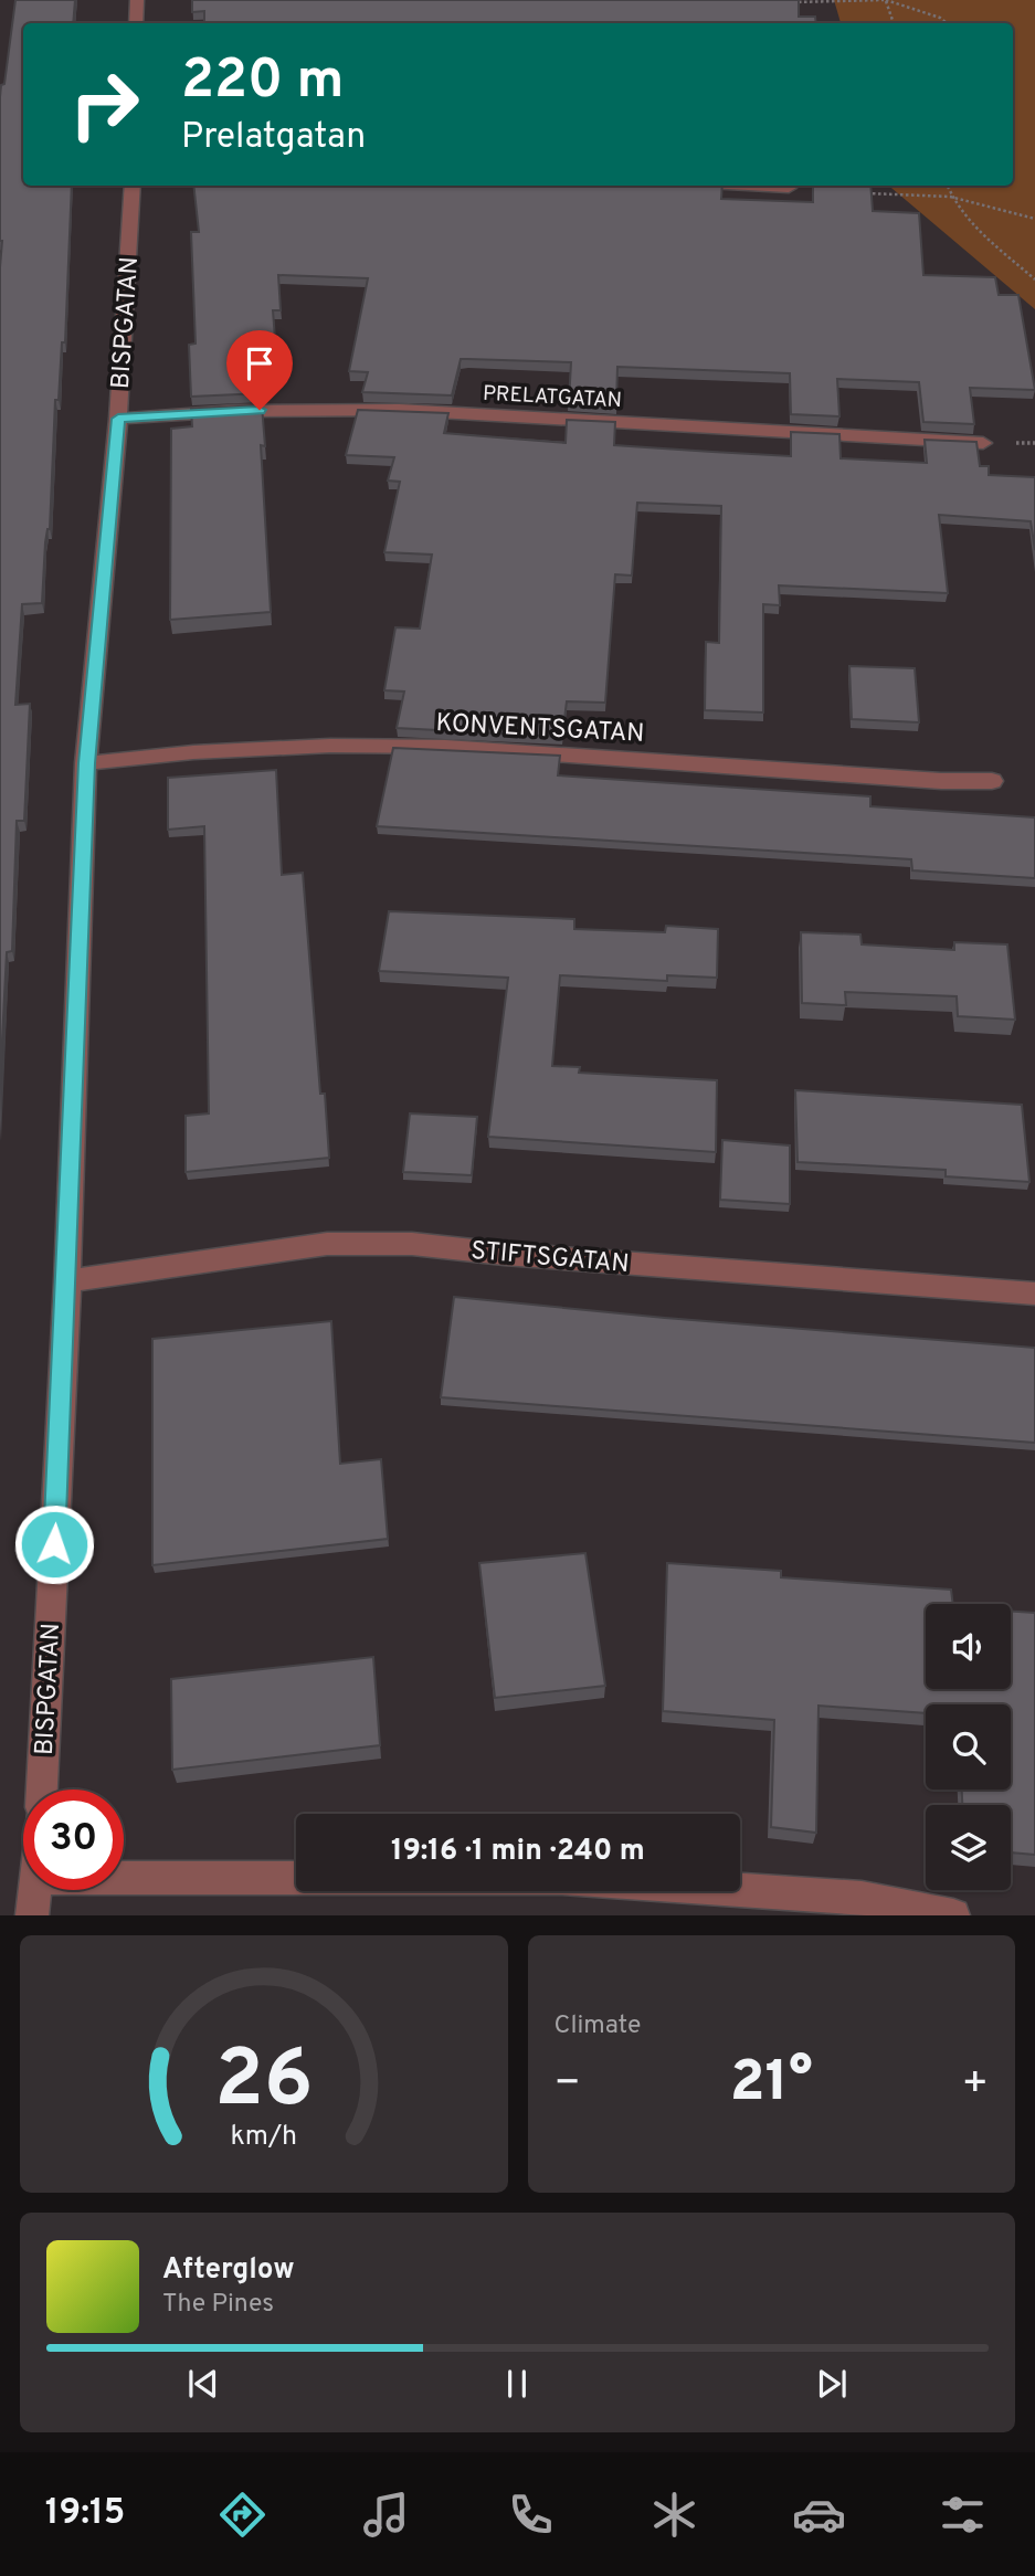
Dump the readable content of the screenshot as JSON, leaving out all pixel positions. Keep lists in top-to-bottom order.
{
  "streets": {
    "street": [
      "BISPGATAN",
      "PRELATGATAN",
      "KONVENTSGATAN",
      "STIFTSGATAN"
    ]
  },
  "crossings": [
    ["BISPGATAN", "PRELATGATAN"],
    ["BISPGATAN", "KONVENTSGATAN"],
    ["BISPGATAN", "STIFTSGATAN"]
  ],
  "page": {
    "turn": ["220 m", "Prelatgatan"],
    "limit": "30",
    "trip": "19:16 · 1 min · 240 m",
    "tile": "Climate",
    "heat": ["−", "21°", "+"],
    "song": ["Afterglow", "The Pines"],
    "tabs": "19:15",
    "gauge": ["26", "km/h"]
  }
}
